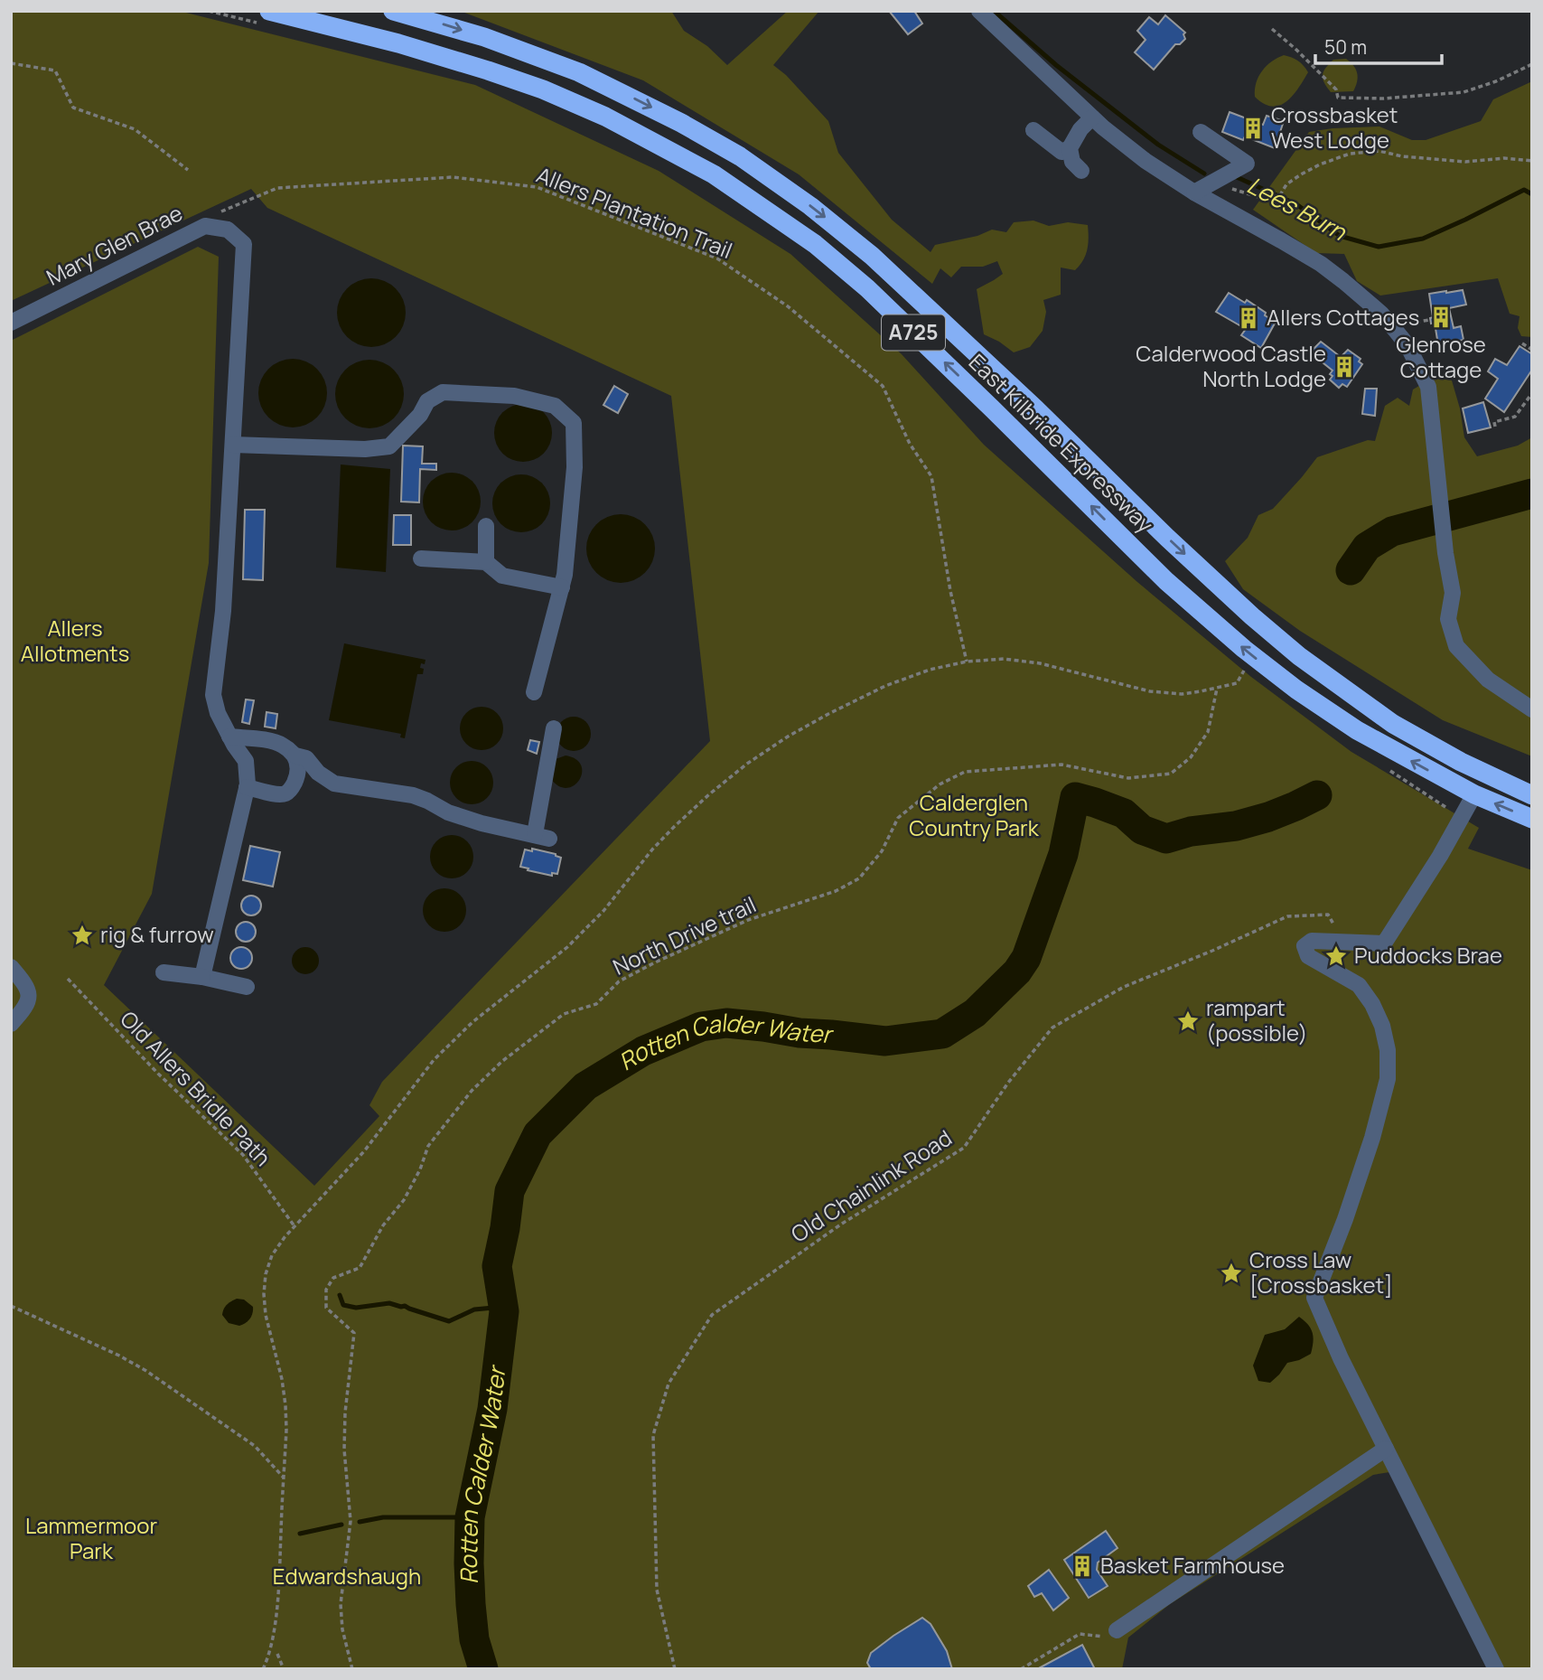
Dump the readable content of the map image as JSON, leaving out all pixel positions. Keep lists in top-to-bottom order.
{
  "streets": {
    "highway": ["A725", "East Kilbride Expressway"],
    "street": ["Mary Glen Brae"],
    "path": [
      "Allers Plantation Trail",
      "North Drive trail",
      "Old Allers Bridle Path",
      "Old Chainlink Road"
    ]
  },
  "crossings": [
    ["Allers Plantation Trail", "Mary Glen Brae"]
  ],
  "water": ["Lees Burn", "Rotten Calder Water"],
  "parks": [
    "Allers Allotments",
    "Calderglen Country Park",
    "Lammermoor Park",
    "Edwardshaugh"
  ],
  "places": {
    "building": [
      "Crossbasket West Lodge",
      "Glenrose Cottage",
      "Allers Cottages",
      "Calderwood Castle North Lodge",
      "Basket Farmhouse"
    ],
    "place": [
      "rig & furrow",
      "Puddocks Brae",
      "rampart (possible)",
      "Cross Law [Crossbasket]"
    ]
  },
  "scale_bar": "50 m"
}
